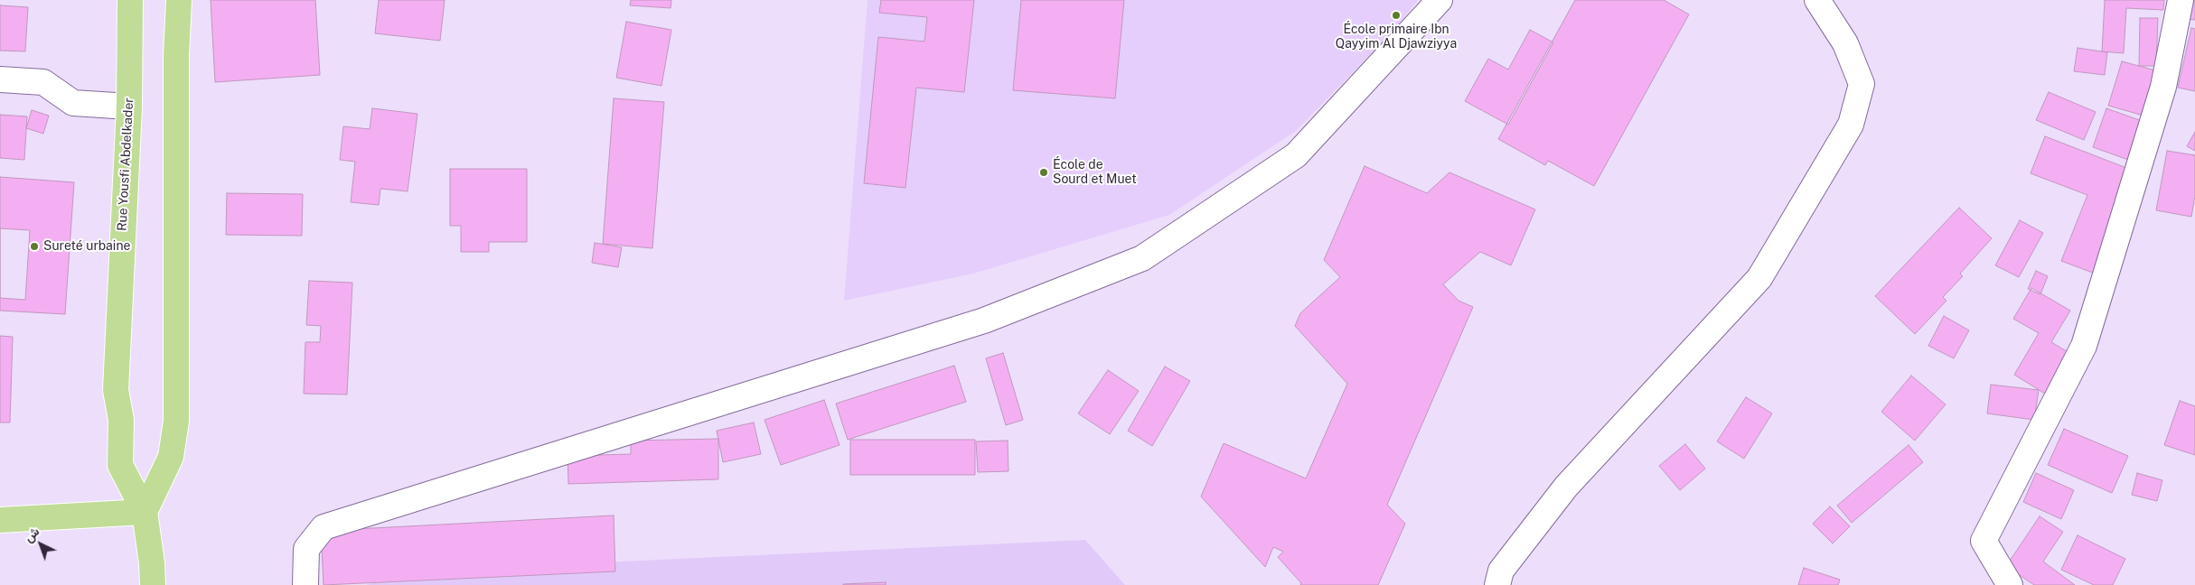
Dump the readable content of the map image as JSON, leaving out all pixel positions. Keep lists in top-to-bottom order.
{
  "streets": {
    "main road": ["Rue Yousfi Abdelkader"]
  },
  "places": ["École primaire Ibn Qayyim Al Djawziyya", "École de Sourd et Muet", "Sureté urbaine"],
  "north": "top left"
}
